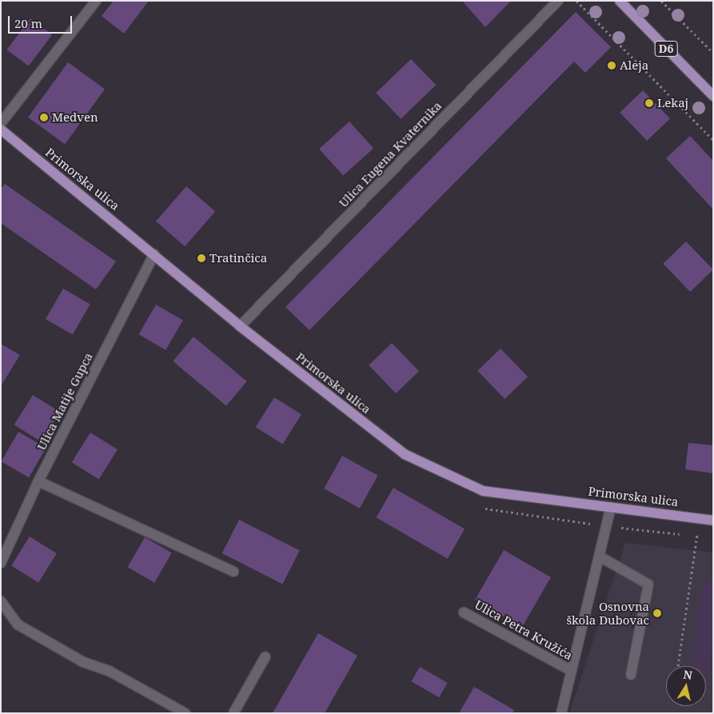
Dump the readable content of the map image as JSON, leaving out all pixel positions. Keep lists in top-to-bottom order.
{
  "streets": {
    "main road": ["D6", "Primorska ulica"],
    "street": ["Ulica Eugena Kvaternika", "Ulica Matije Gupca", "Ulica Petra Kružića"]
  },
  "crossings": [
    ["Ulica Eugena Kvaternika", "Primorska ulica"],
    ["Primorska ulica", "Ulica Matije Gupca"],
    ["Primorska ulica", "Ulica Petra Kružića"]
  ],
  "places": [
    "Aleja",
    "Lekaj",
    "Medven",
    "Tratinčica",
    "Osnovna škola Dubovac"
  ],
  "scale_bar": "20 m",
  "north": "top"
}
